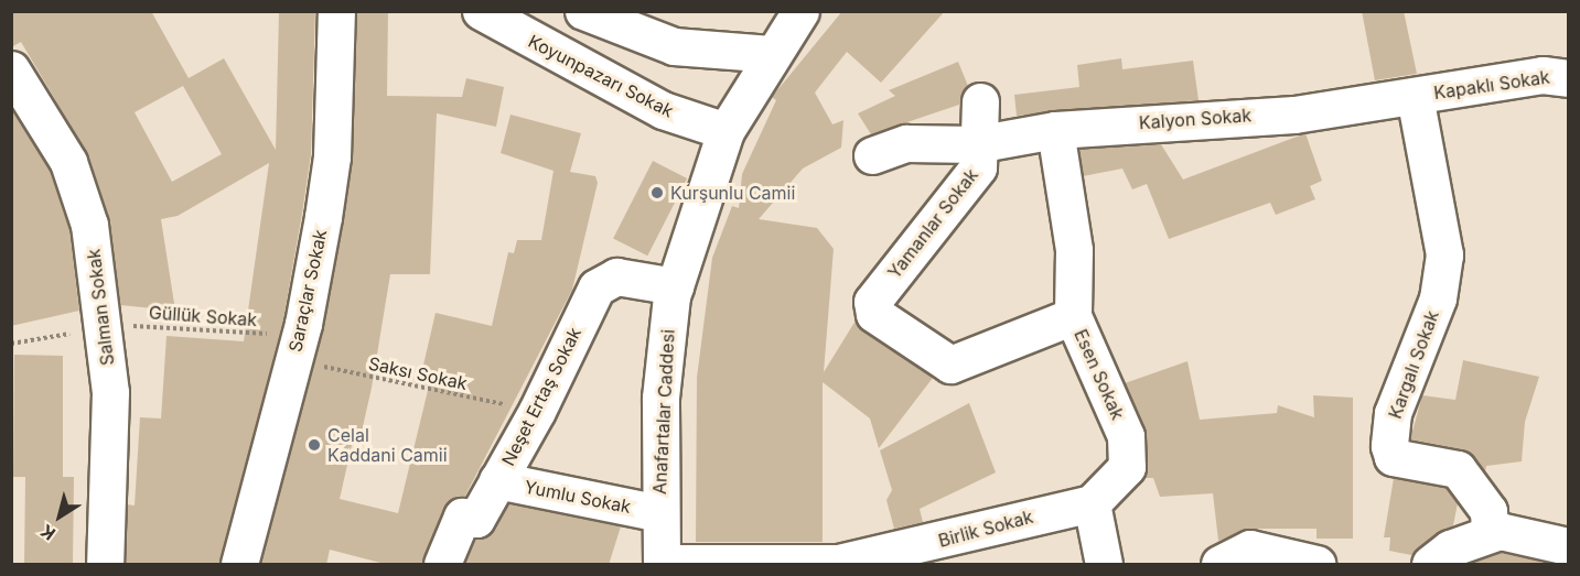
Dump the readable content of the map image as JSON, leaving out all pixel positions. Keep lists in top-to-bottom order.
{
  "streets": {
    "street": [
      "Koyunpazarı Sokak",
      "Kapaklı Sokak",
      "Kalyon Sokak",
      "Yamanlar Sokak",
      "Saraçlar Sokak",
      "Salman Sokak",
      "Kargalı Sokak",
      "Esen Sokak",
      "Neşet Ertaş Sokak",
      "Anafartalar Caddesi",
      "Yumlu Sokak",
      "Birlik Sokak"
    ],
    "path": ["Güllük Sokak", "Saksı Sokak"]
  },
  "crossings": [
    ["Koyunpazarı Sokak", "Anafartalar Caddesi"],
    ["Kapaklı Sokak", "Kalyon Sokak"],
    ["Kapaklı Sokak", "Kargalı Sokak"],
    ["Kalyon Sokak", "Yamanlar Sokak"],
    ["Kalyon Sokak", "Kargalı Sokak"],
    ["Kalyon Sokak", "Esen Sokak"],
    ["Yamanlar Sokak", "Esen Sokak"],
    ["Saraçlar Sokak", "Güllük Sokak"],
    ["Saraçlar Sokak", "Saksı Sokak"],
    ["Salman Sokak", "Güllük Sokak"],
    ["Güllük Sokak", "Saksı Sokak"],
    ["Saksı Sokak", "Neşet Ertaş Sokak"],
    ["Esen Sokak", "Birlik Sokak"],
    ["Neşet Ertaş Sokak", "Anafartalar Caddesi"],
    ["Neşet Ertaş Sokak", "Yumlu Sokak"],
    ["Anafartalar Caddesi", "Yumlu Sokak"],
    ["Anafartalar Caddesi", "Birlik Sokak"]
  ],
  "places": ["Kurşunlu Camii", "Celal Kaddani Camii"],
  "north": "bottom left"
}
